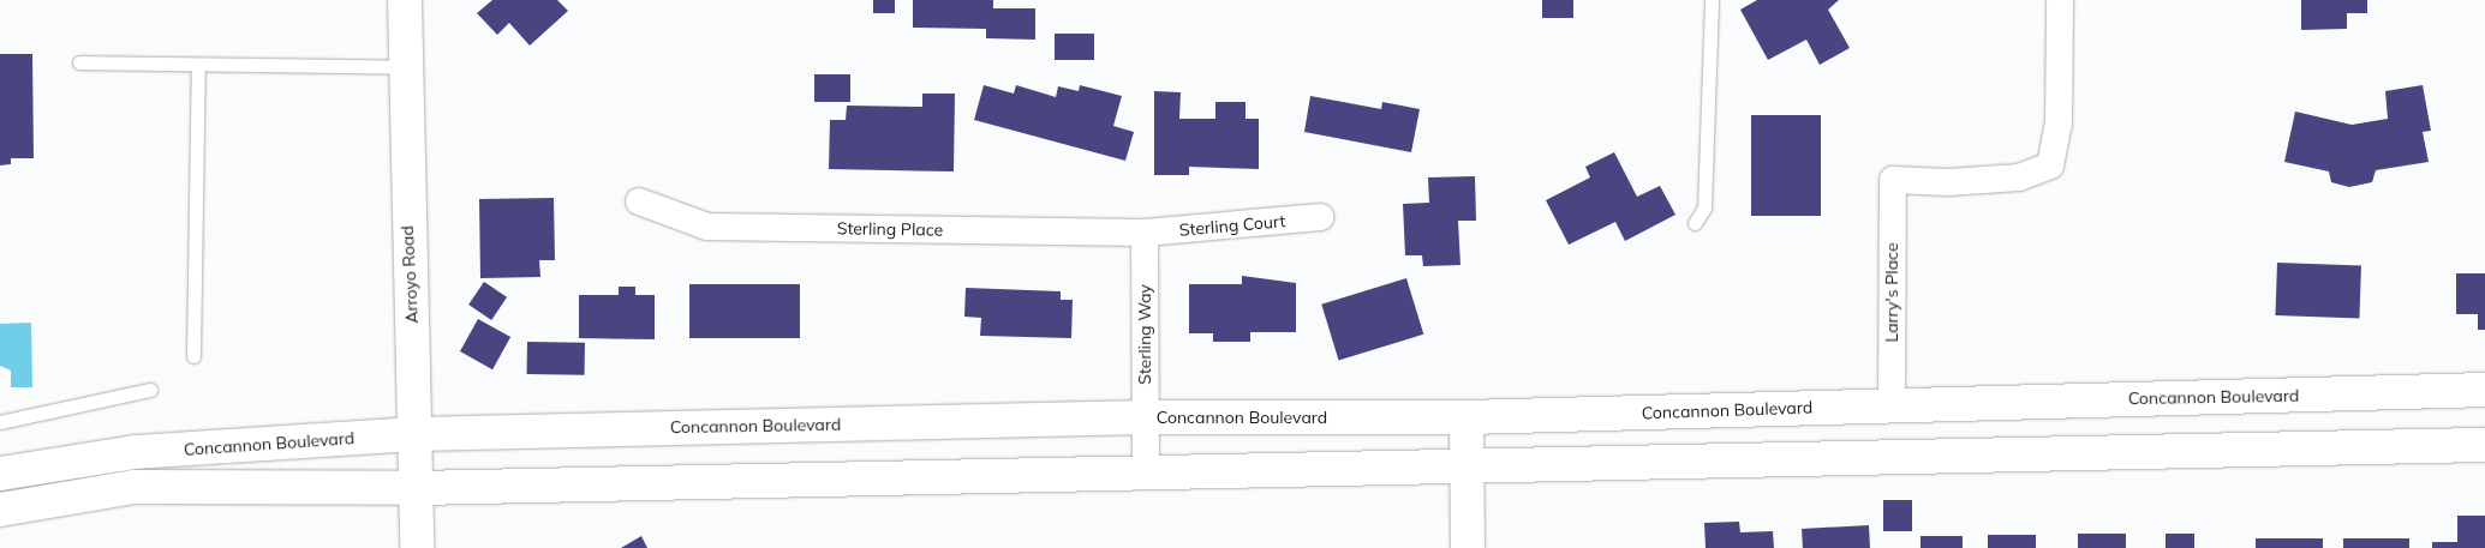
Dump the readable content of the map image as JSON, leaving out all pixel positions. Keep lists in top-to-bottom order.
{
  "streets": {
    "main road": ["Arroyo Road", "Concannon Boulevard"],
    "street": [
      "Sterling Court",
      "Sterling Place",
      "Larry's Place",
      "Sterling Way"
    ]
  },
  "crossings": [
    ["Sterling Court", "Sterling Place"],
    ["Sterling Court", "Sterling Way"],
    ["Sterling Place", "Sterling Way"],
    ["Arroyo Road", "Concannon Boulevard"],
    ["Larry's Place", "Concannon Boulevard"],
    ["Sterling Way", "Concannon Boulevard"]
  ]
}
